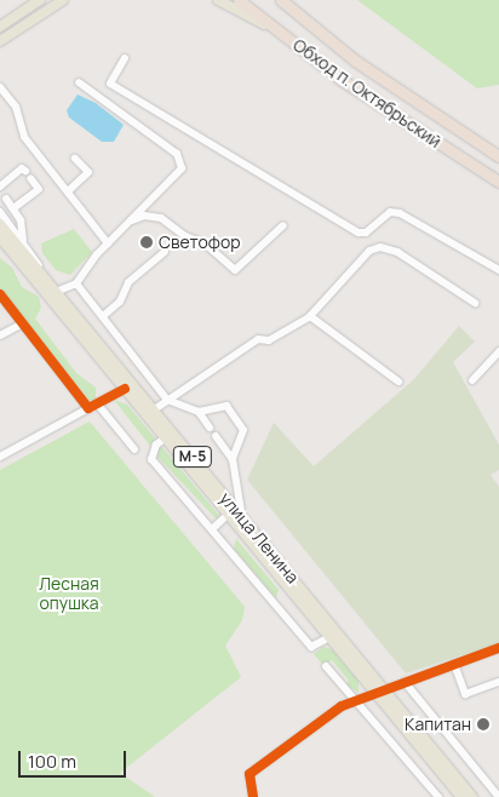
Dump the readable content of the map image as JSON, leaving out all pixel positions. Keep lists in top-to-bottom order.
{
  "streets": {
    "highway": ["Обход п. Октябрьский"],
    "main road": ["М-5", "улица Ленина"]
  },
  "parks": ["Лесная опушка"],
  "places": ["Светофор", "Капитан"],
  "scale_bar": "100 m"
}
